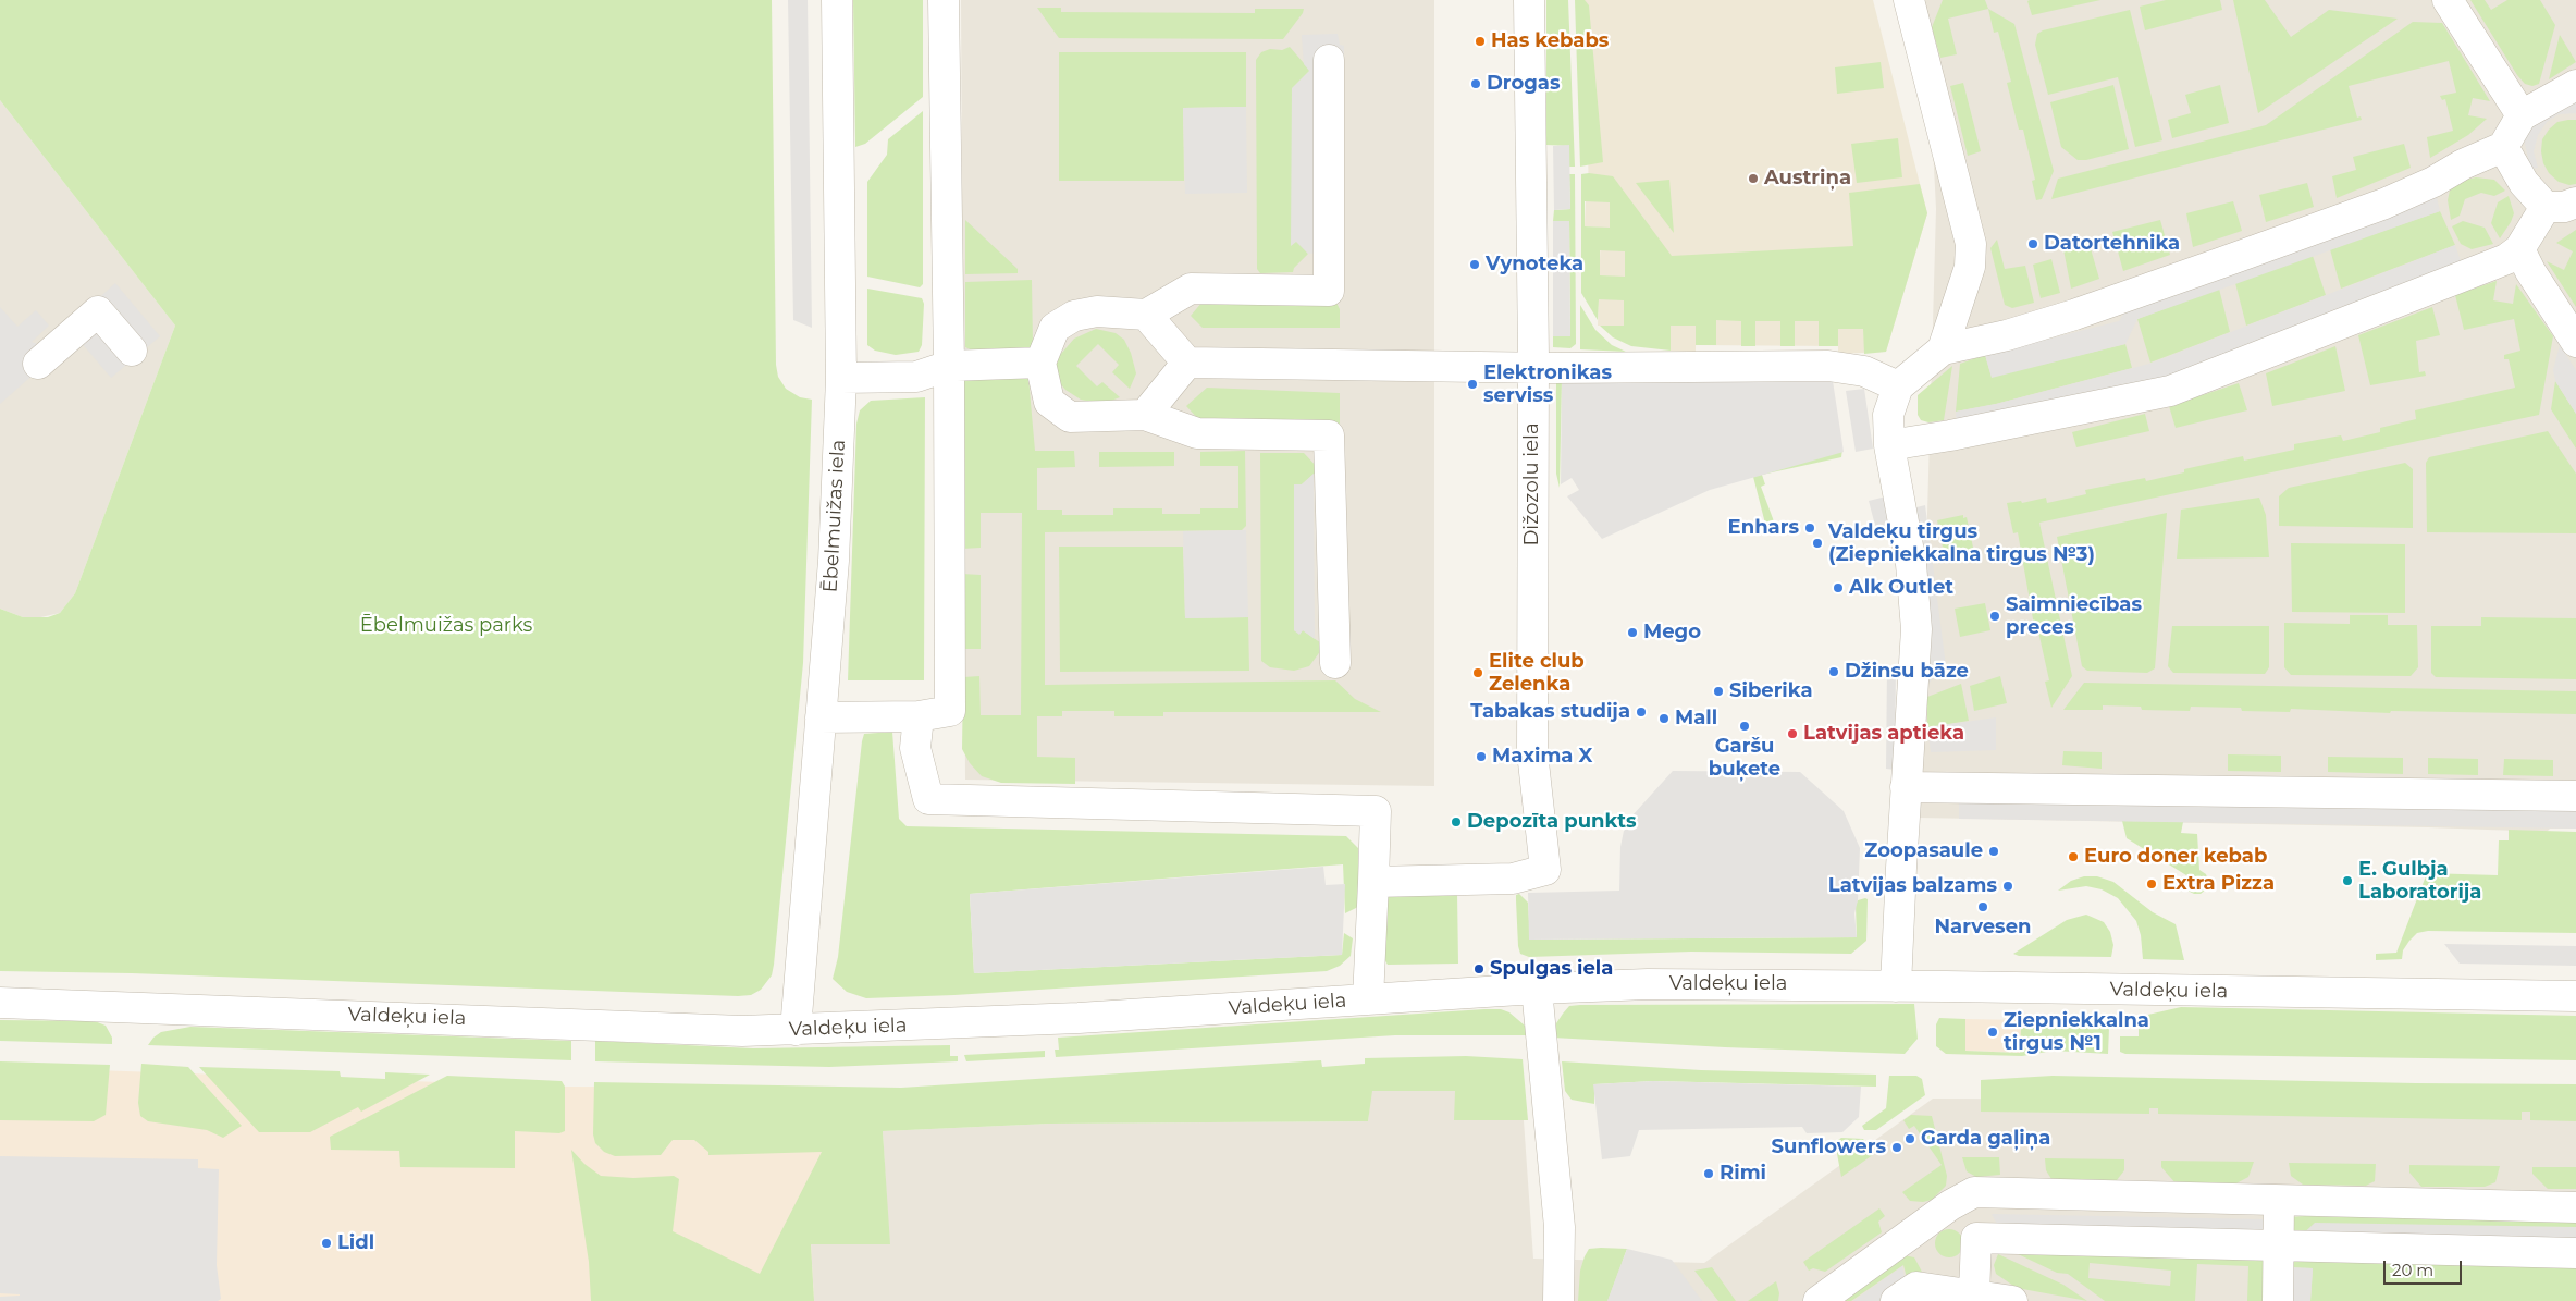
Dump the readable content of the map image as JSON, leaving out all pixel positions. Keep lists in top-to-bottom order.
{
  "streets": {
    "street": ["Dižozolu iela", "Ēbelmuižas iela", "Valdeķu iela"]
  },
  "crossings": [
    ["Ēbelmuižas iela", "Valdeķu iela"]
  ],
  "parks": ["Ēbelmuižas parks"],
  "places": [
    "Has kebabs",
    "Drogas",
    "Austriņa",
    "Datortehnika",
    "Vynoteka",
    "Elektronikas serviss",
    "Enhars",
    "Valdeķu tirgus (Ziepniekkalna tirgus №3)",
    "Alk Outlet",
    "Saimniecības preces",
    "Mego",
    "Džinsu bāze",
    "Elite club Zelenka",
    "Siberika",
    "Tabakas studija",
    "Mall",
    "Garšu buķete",
    "Latvijas aptieka",
    "Maxima X",
    "Depozīta punkts",
    "Zoopasaule",
    "Euro doner kebab",
    "E. Gulbja Laboratorija",
    "Extra Pizza",
    "Latvijas balzams",
    "Narvesen",
    "Spulgas iela",
    "Ziepniekkalna tirgus №1",
    "Garda gaļiņa",
    "Sunflowers",
    "Rimi",
    "Lidl"
  ],
  "scale_bar": "20 m"
}
